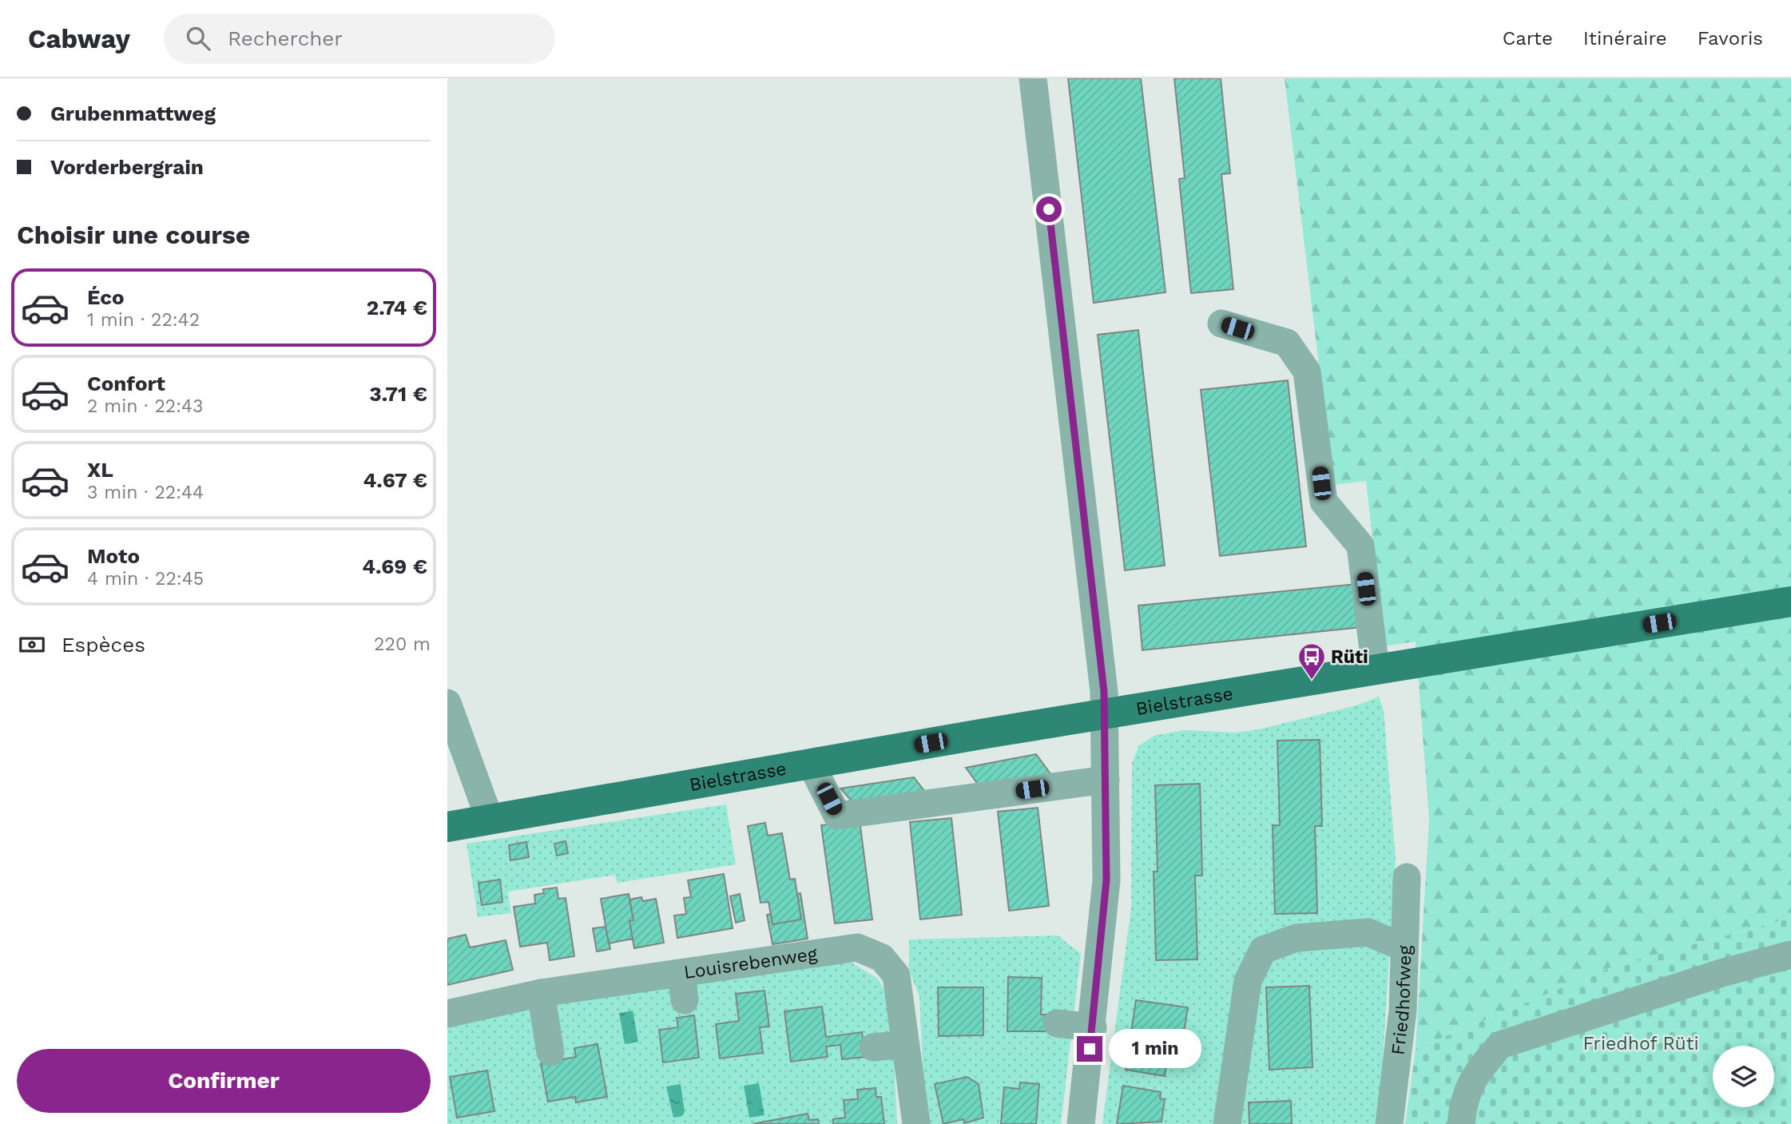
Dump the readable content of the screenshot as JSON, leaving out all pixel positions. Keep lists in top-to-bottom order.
{
  "streets": {
    "main road": ["Bielstrasse"],
    "street": ["Louisrebenweg", "Friedhofweg"]
  },
  "parks": ["Friedhof Rüti"],
  "places": {
    "bus stop": ["Rüti"]
  },
  "page": {
    "header": "Cabway",
    "search": "Rechercher",
    "nav": ["Carte", "Itinéraire", "Favoris"],
    "banner": ["Grubenmattweg", "Vorderbergrain"],
    "heading": "Choisir une course",
    "list": [
      {
        "name": "Éco",
        "note": "1 min · 22:42",
        "value": "2.74 €"
      },
      {
        "name": "Confort",
        "note": "2 min · 22:43",
        "value": "3.71 €"
      },
      {
        "name": "XL",
        "note": "3 min · 22:44",
        "value": "4.67 €"
      },
      {
        "name": "Moto",
        "note": "4 min · 22:45",
        "value": "4.69 €"
      }
    ],
    "pay": ["Espèces", "220 m"],
    "bubble": "1 min",
    "buttons": "Confirmer"
  }
}
